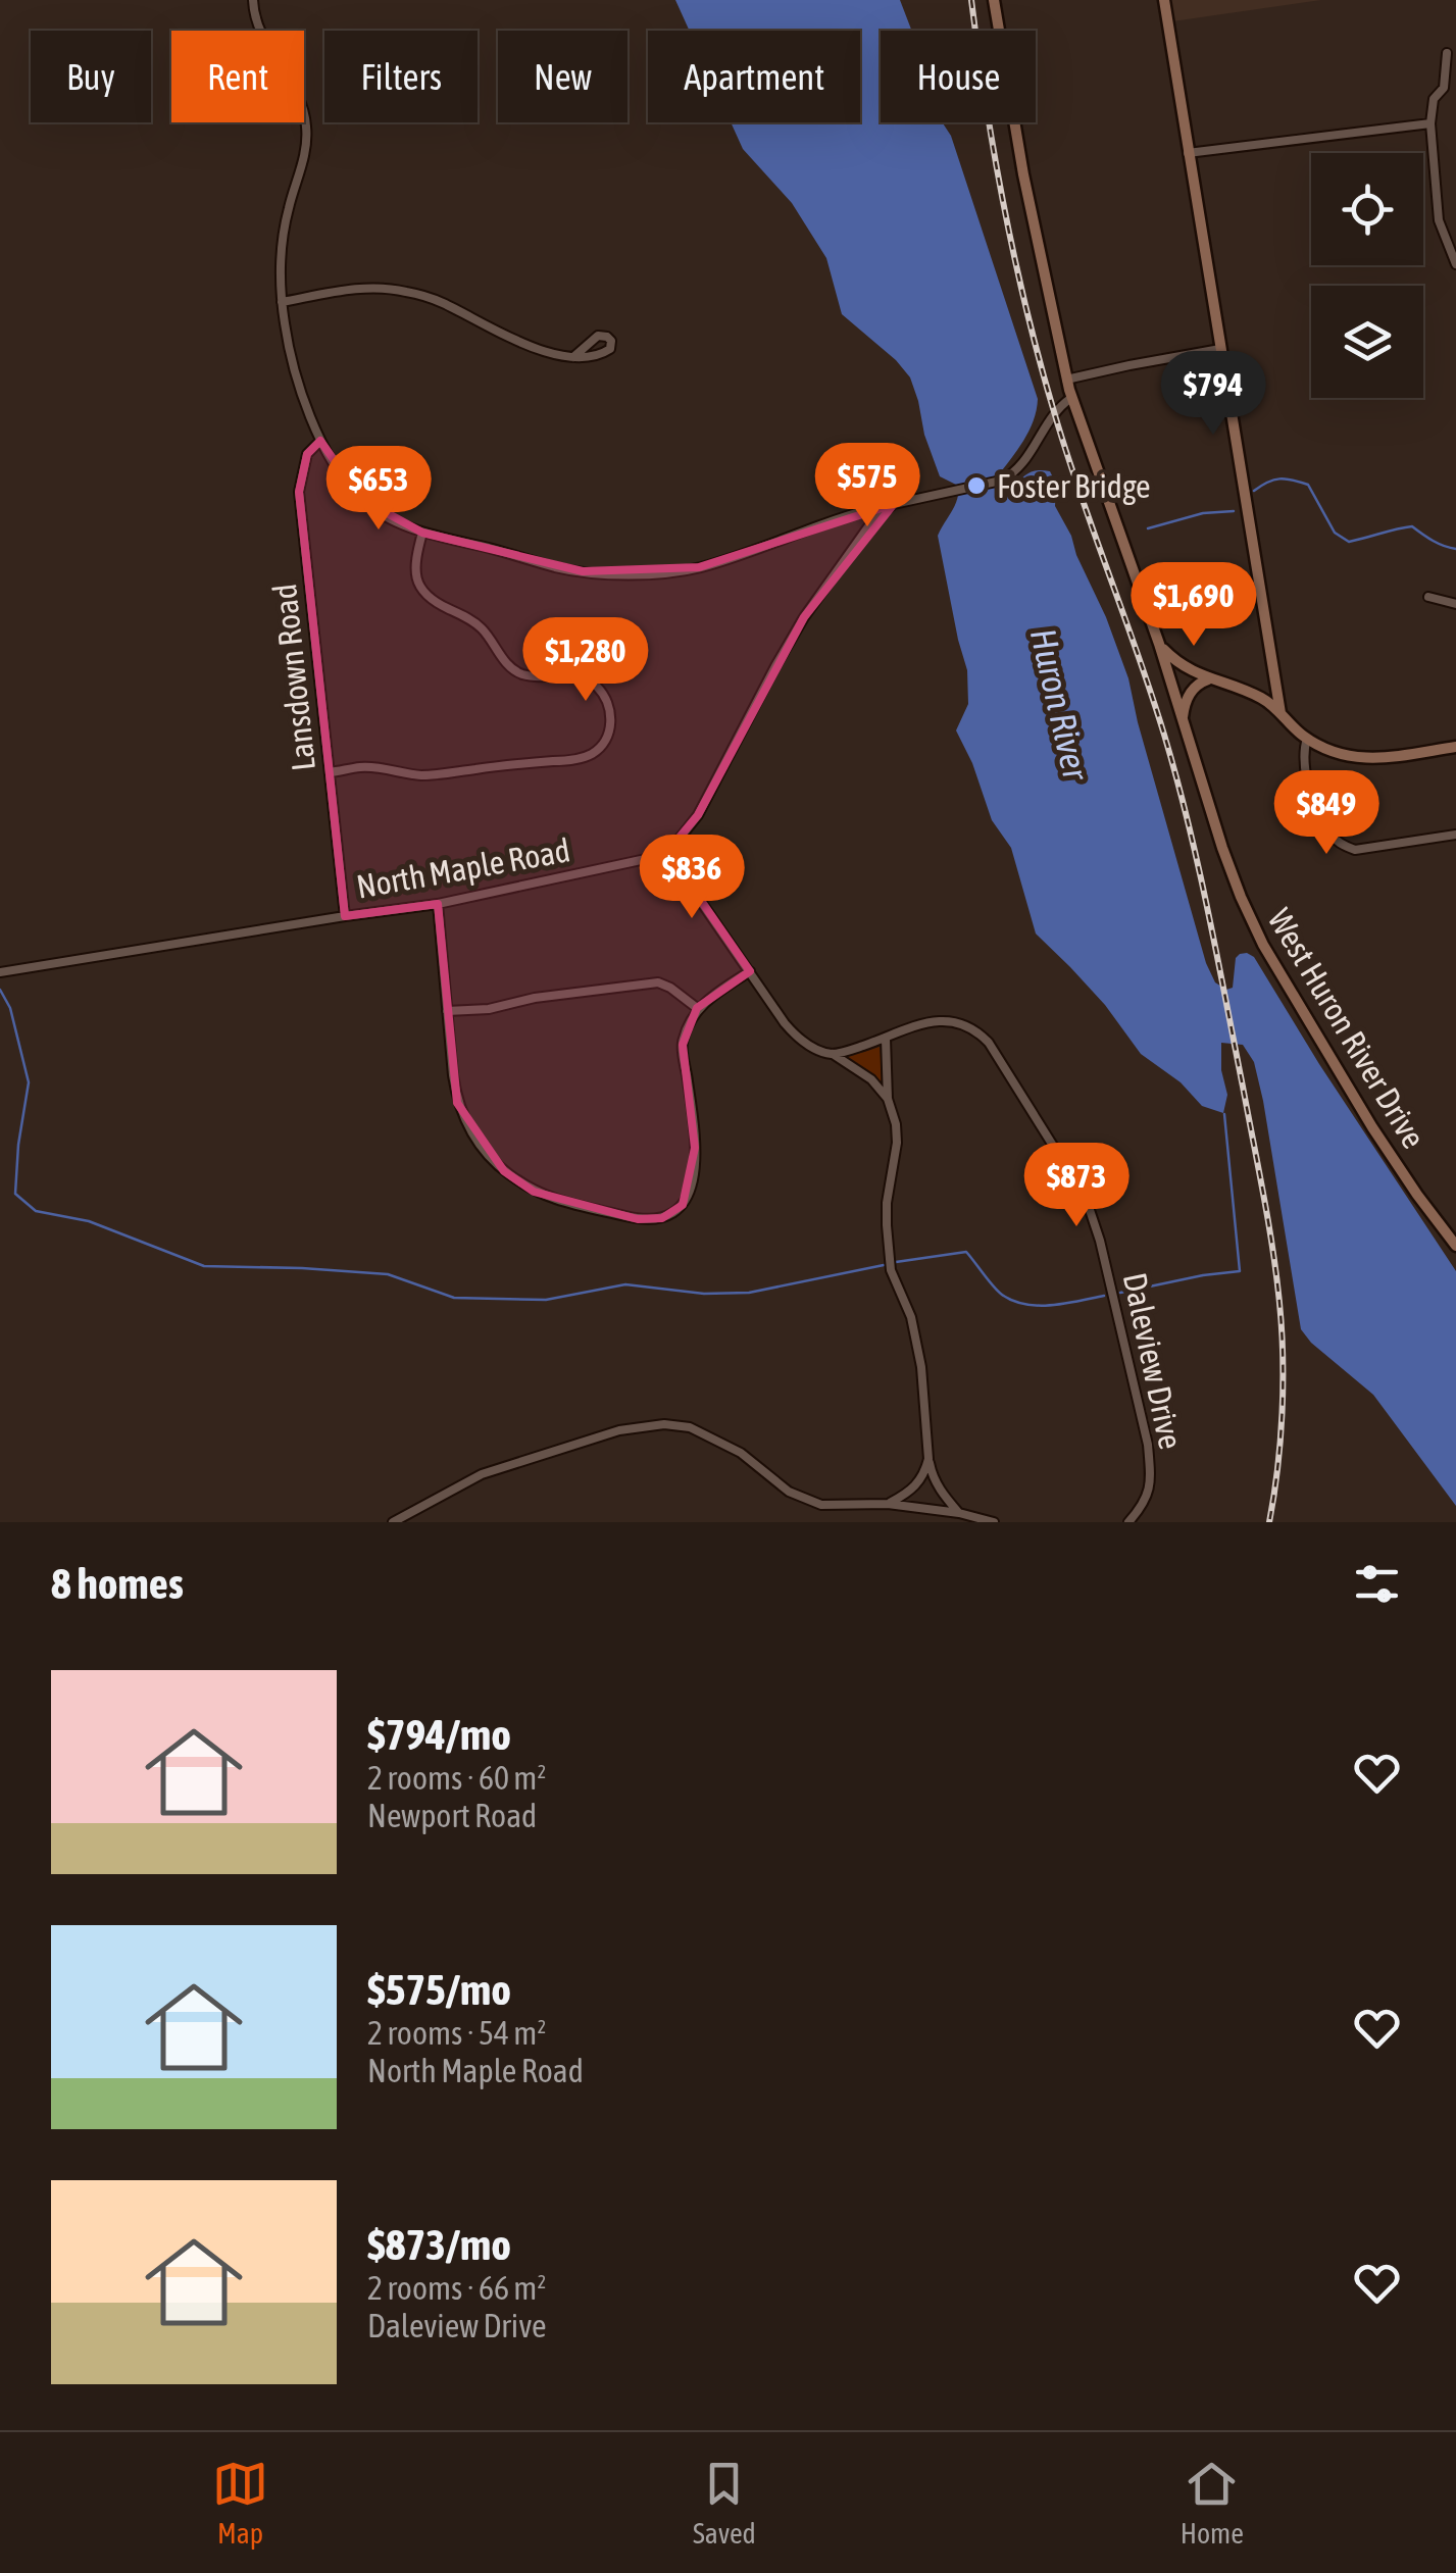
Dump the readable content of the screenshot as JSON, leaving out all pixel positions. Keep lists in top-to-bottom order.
{
  "streets": {
    "street": [
      "Lansdown Road",
      "North Maple Road",
      "West Huron River Drive",
      "Daleview Drive"
    ]
  },
  "crossings": [
    ["Lansdown Road", "North Maple Road"]
  ],
  "water": ["Huron River"],
  "places": ["Foster Bridge"],
  "page": {
    "chip": [
      "Buy",
      "Rent",
      "Filters",
      "New",
      "Apartment",
      "House"
    ],
    "price": [
      "$794",
      "$575",
      "$653",
      "$1,690",
      "$1,280",
      "$849",
      "$836",
      "$873"
    ],
    "heading": "8 homes",
    "list": [
      {
        "name": "$794/mo",
        "note": "2 rooms · 60 m² · Newport Road"
      },
      {
        "name": "$575/mo",
        "note": "2 rooms · 54 m² · North Maple Road"
      },
      {
        "name": "$873/mo",
        "note": "2 rooms · 66 m² · Daleview Drive"
      }
    ],
    "tabs": ["Map", "Saved", "Home"]
  }
}
